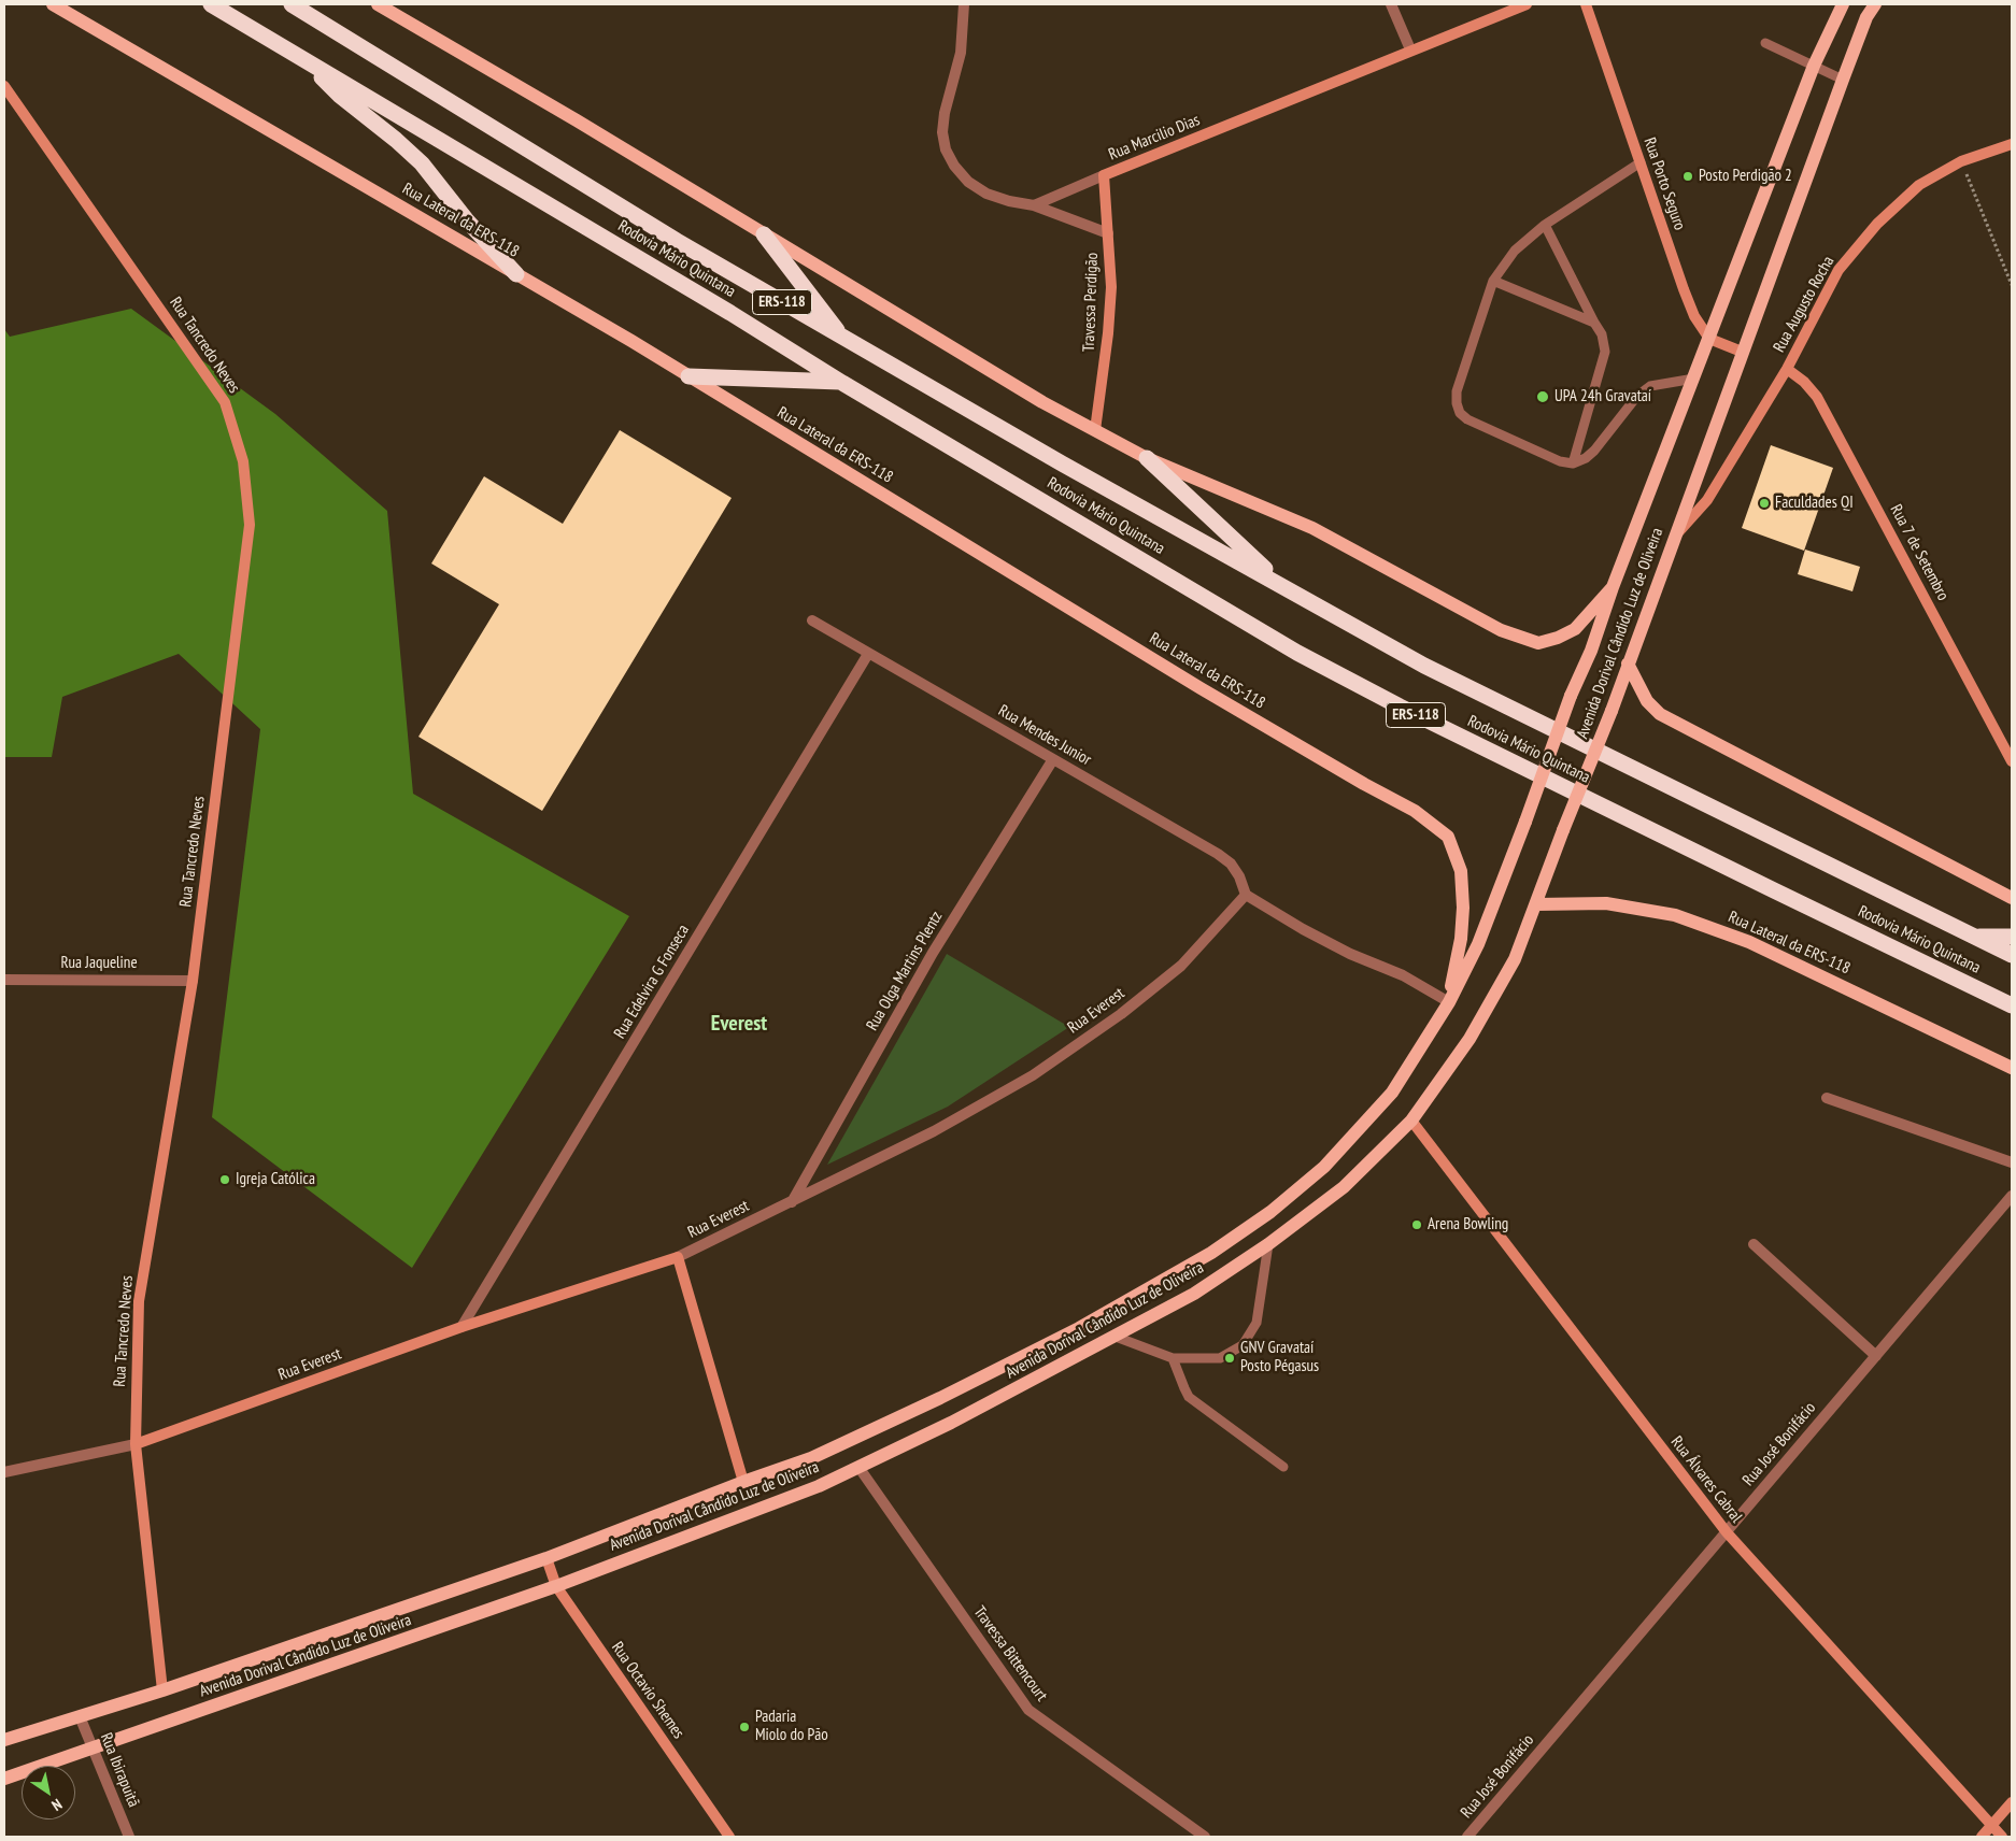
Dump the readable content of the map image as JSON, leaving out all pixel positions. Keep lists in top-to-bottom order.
{
  "streets": {
    "highway": ["Rodovia Mário Quintana", "ERS-118"],
    "main road": ["Rua Lateral da ERS-118", "Avenida Dorival Cândido Luz de Oliveira"],
    "street": [
      "Rua Marcilio Dias",
      "Rua Porto Seguro",
      "Travessa Perdigão",
      "Rua Augusto Rocha",
      "Rua Tancredo Neves",
      "Rua 7 de Setembro",
      "Rua Mendes Junior",
      "Rua Jaqueline",
      "Rua Olga Martins Plentz",
      "Rua Edelvira G Fonseca",
      "Rua Everest",
      "Rua José Bonifácio",
      "Rua Álvares Cabral",
      "Travessa Bittencourt",
      "Rua Octavio Shemes",
      "Rua Ibirapuitã"
    ]
  },
  "crossings": [
    ["Rua Marcilio Dias", "Travessa Perdigão"],
    ["Rua Porto Seguro", "Avenida Dorival Cândido Luz de Oliveira"],
    ["Rua Lateral da ERS-118", "Avenida Dorival Cândido Luz de Oliveira"],
    ["Rua Augusto Rocha", "Rua 7 de Setembro"],
    ["Rua Augusto Rocha", "Avenida Dorival Cândido Luz de Oliveira"],
    ["Rua Tancredo Neves", "Avenida Dorival Cândido Luz de Oliveira"],
    ["Rua Tancredo Neves", "Rua Jaqueline"],
    ["Rua Tancredo Neves", "Rua Everest"],
    ["Avenida Dorival Cândido Luz de Oliveira", "Rua Álvares Cabral"],
    ["Avenida Dorival Cândido Luz de Oliveira", "Travessa Bittencourt"],
    ["Avenida Dorival Cândido Luz de Oliveira", "Rua Octavio Shemes"],
    ["Avenida Dorival Cândido Luz de Oliveira", "Rua Ibirapuitã"],
    ["Rua Mendes Junior", "Rua Olga Martins Plentz"],
    ["Rua Mendes Junior", "Rua Edelvira G Fonseca"],
    ["Rua Mendes Junior", "Rua Everest"],
    ["Rua Olga Martins Plentz", "Rua Everest"],
    ["Rua Edelvira G Fonseca", "Rua Everest"],
    ["Rua José Bonifácio", "Rua Álvares Cabral"]
  ],
  "districts": ["Everest"],
  "places": [
    "Posto Perdigão 2",
    "UPA 24h Gravataí",
    "Faculdades QI",
    "Igreja Católica",
    "Arena Bowling",
    "GNV Gravataí Posto Pégasus",
    "Padaria Miolo do Pão"
  ],
  "north": "bottom right"
}
